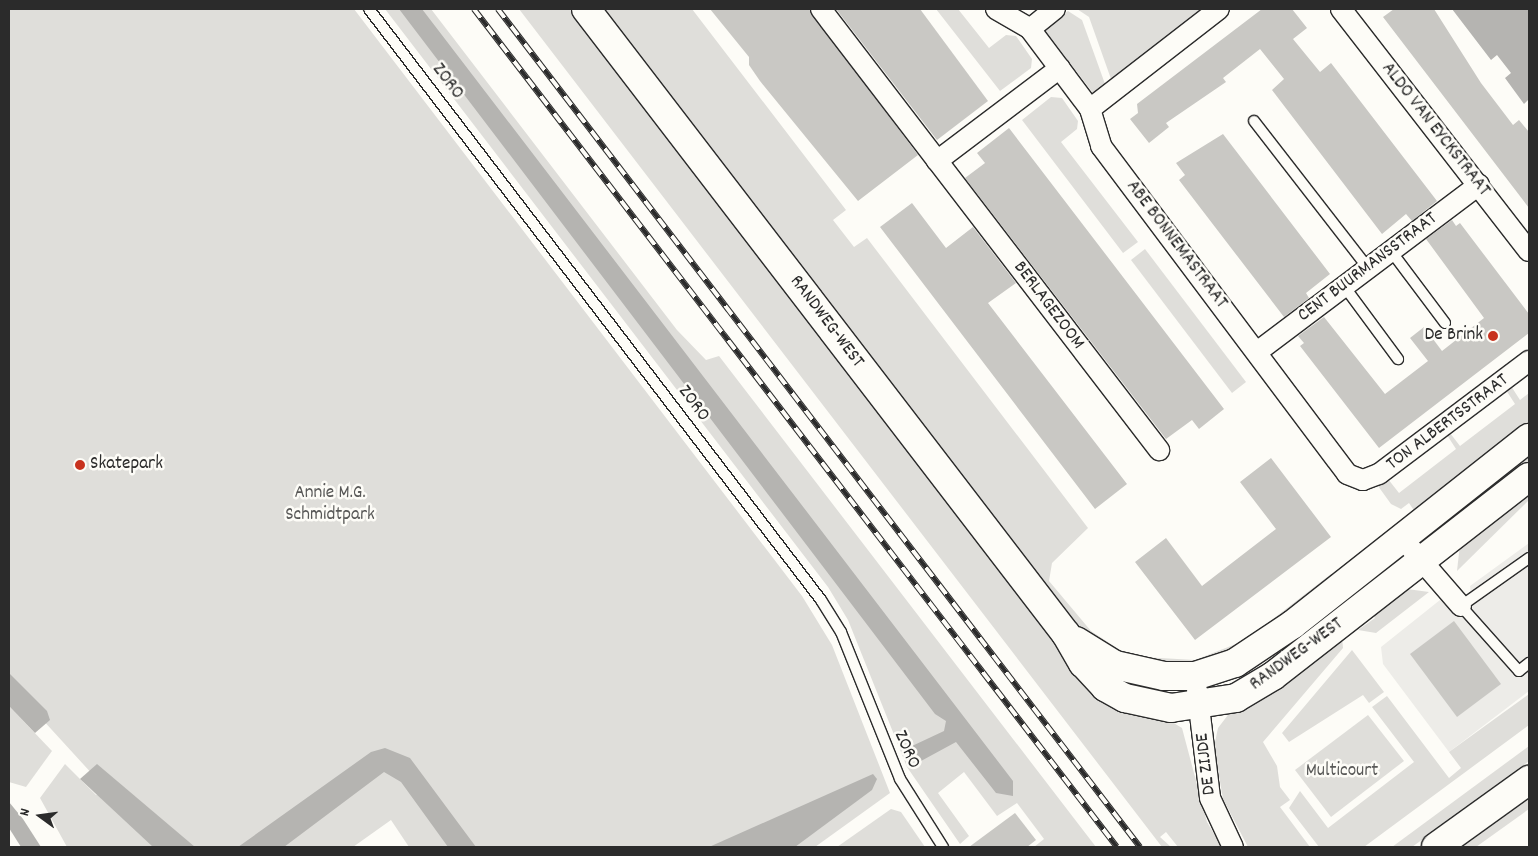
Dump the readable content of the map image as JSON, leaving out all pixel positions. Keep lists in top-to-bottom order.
{
  "streets": {
    "main road": ["RANDWEG-WEST"],
    "street": [
      "ALDO VAN EYCKSTRAAT",
      "ABE BONNEMASTRAAT",
      "CENT BUURMANSSTRAAT",
      "BERLAGEZOOM",
      "TON ALBERTSSTRAAT",
      "DE ZIJDE"
    ],
    "lane": ["ZORO"]
  },
  "crossings": [
    ["ALDO VAN EYCKSTRAAT", "CENT BUURMANSSTRAAT"],
    ["ABE BONNEMASTRAAT", "CENT BUURMANSSTRAAT"],
    ["ABE BONNEMASTRAAT", "TON ALBERTSSTRAAT"],
    ["RANDWEG-WEST", "DE ZIJDE"]
  ],
  "parks": ["Annie M.G. Schmidtpark", "Multicourt"],
  "places": ["De Brink", "Skatepark"],
  "north": "left"
}
